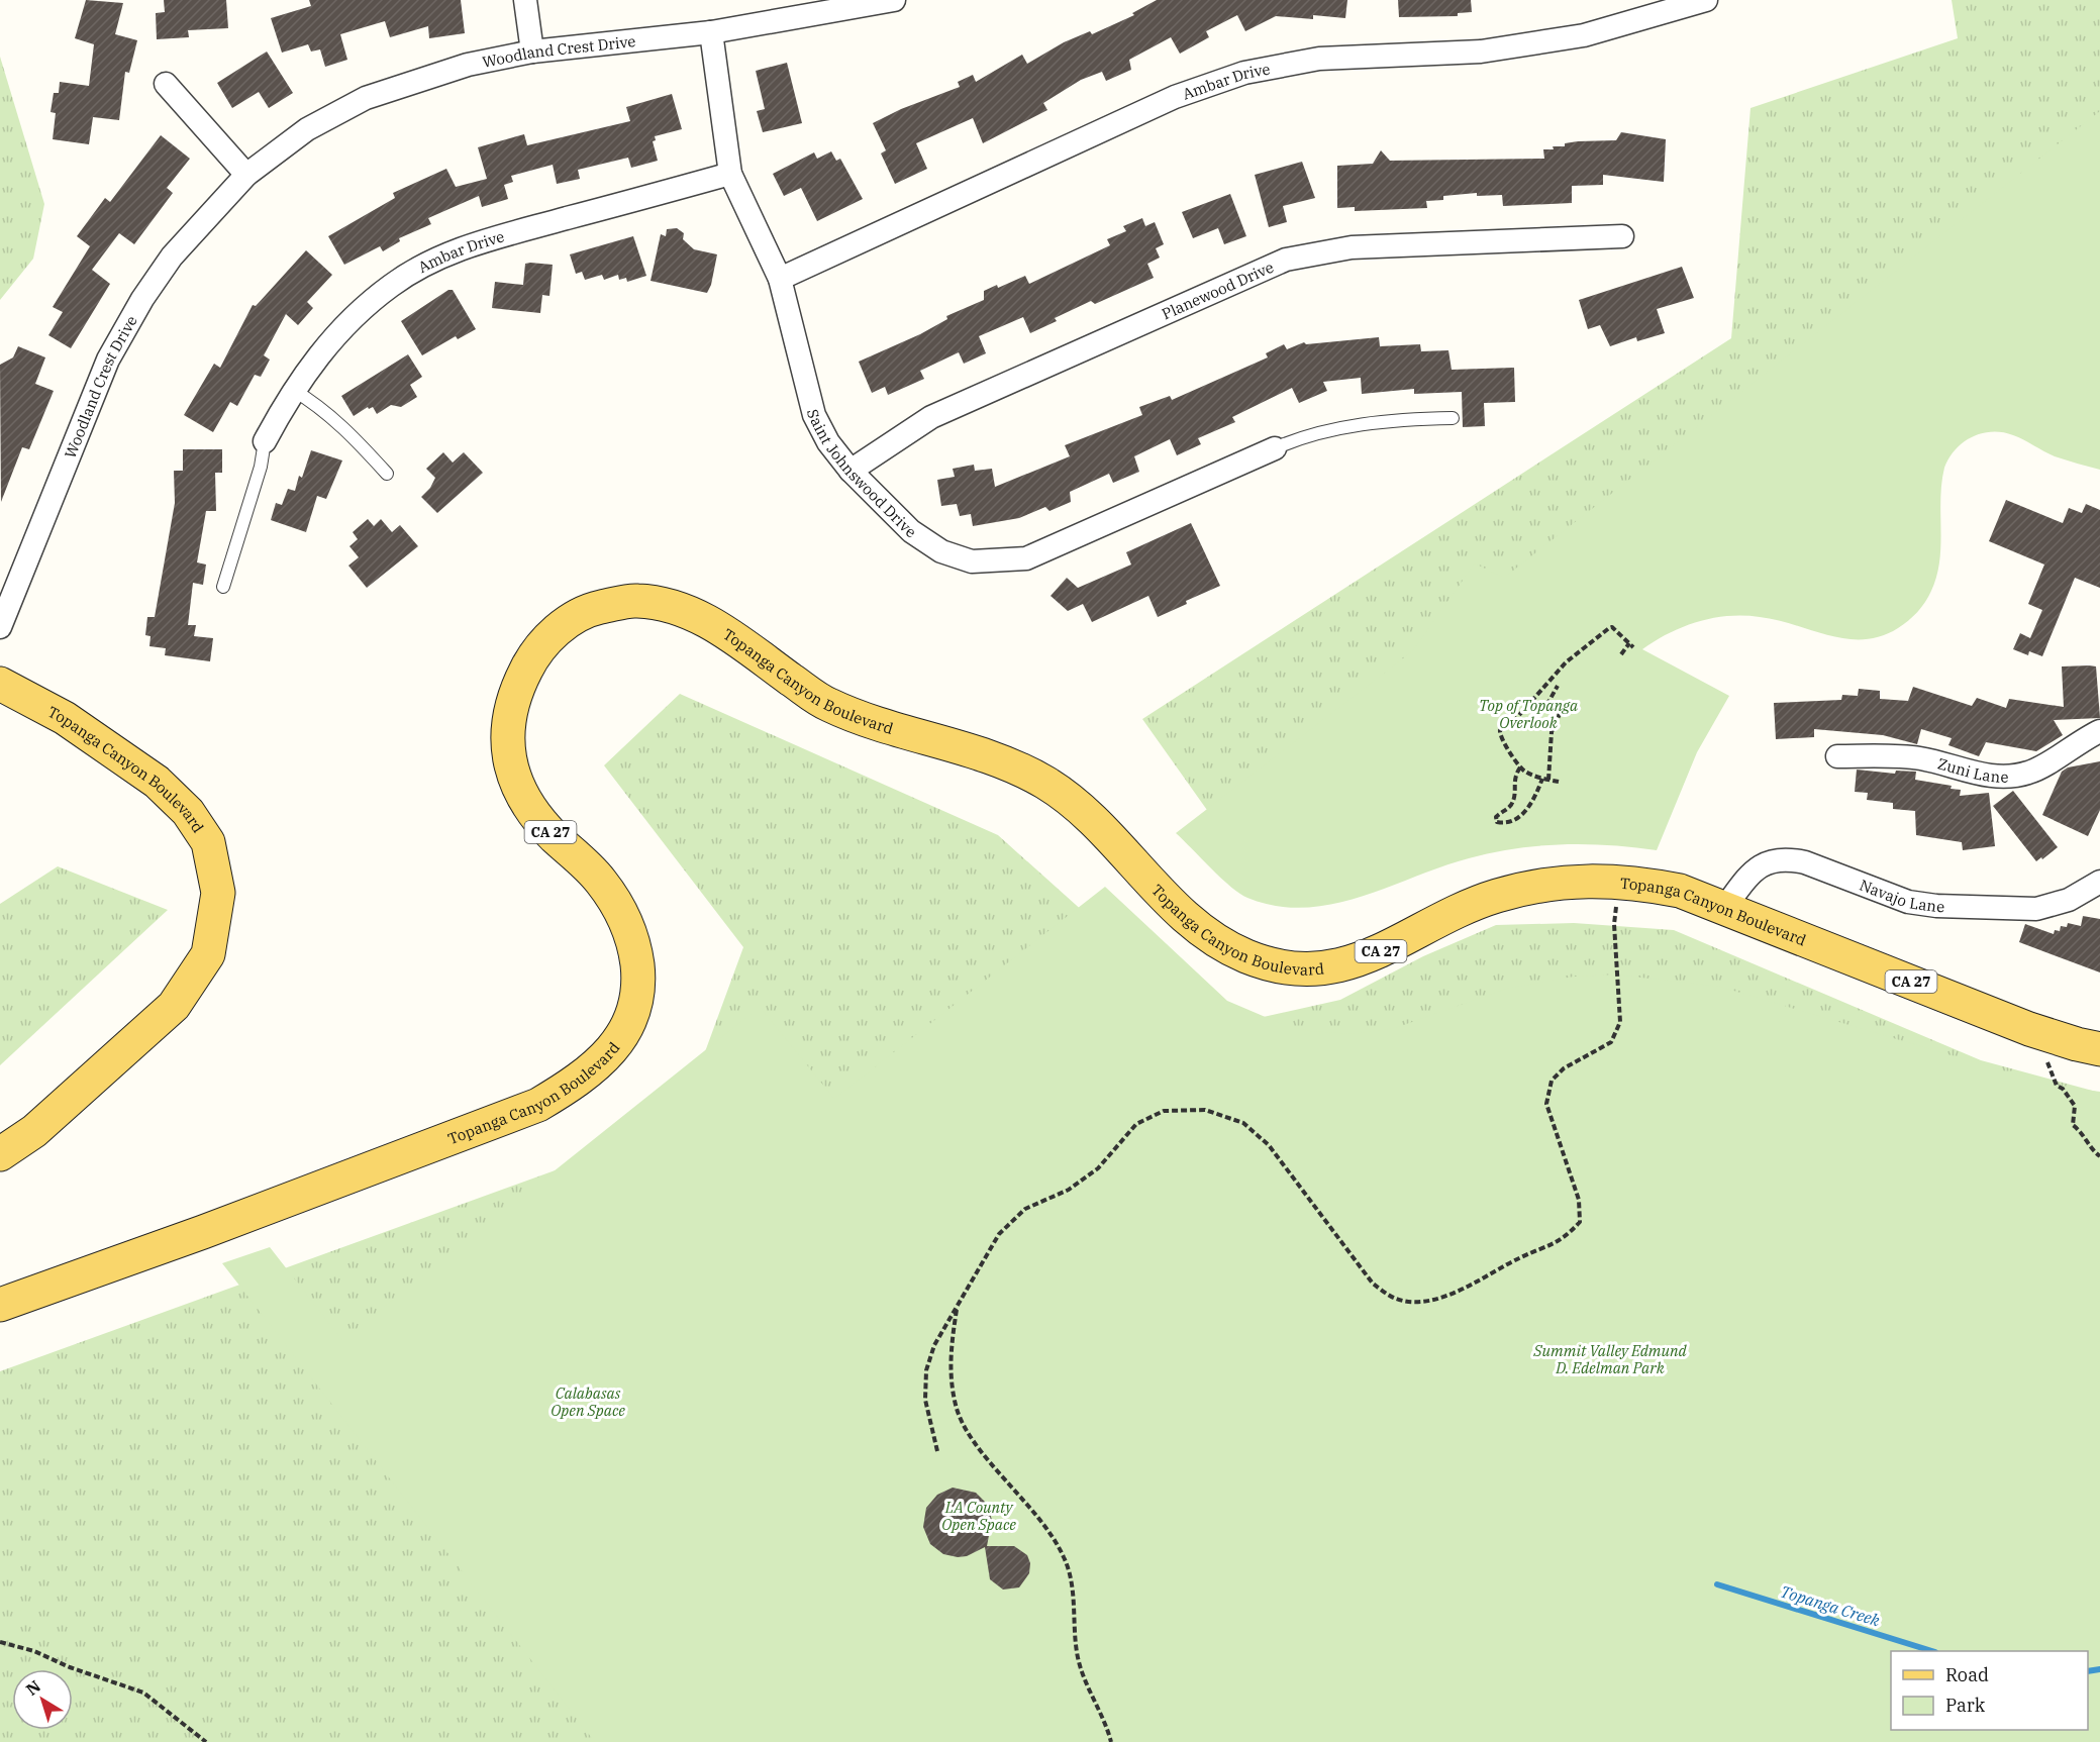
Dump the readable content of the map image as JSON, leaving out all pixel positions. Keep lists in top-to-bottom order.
{
  "streets": {
    "main road": ["Topanga Canyon Boulevard", "CA 27"],
    "street": [
      "Woodland Crest Drive",
      "Ambar Drive",
      "Planewood Drive",
      "Saint Johnswood Drive",
      "Zuni Lane",
      "Navajo Lane"
    ]
  },
  "crossings": [
    ["Woodland Crest Drive", "Saint Johnswood Drive"],
    ["Ambar Drive", "Saint Johnswood Drive"],
    ["Planewood Drive", "Saint Johnswood Drive"],
    ["Topanga Canyon Boulevard", "Navajo Lane"]
  ],
  "water": ["Topanga Creek"],
  "parks": [
    "Top of Topanga Overlook",
    "Summit Valley Edmund D. Edelman Park",
    "Calabasas Open Space",
    "LA County Open Space"
  ],
  "legend": ["Road", "Park"],
  "north": "top left"
}
